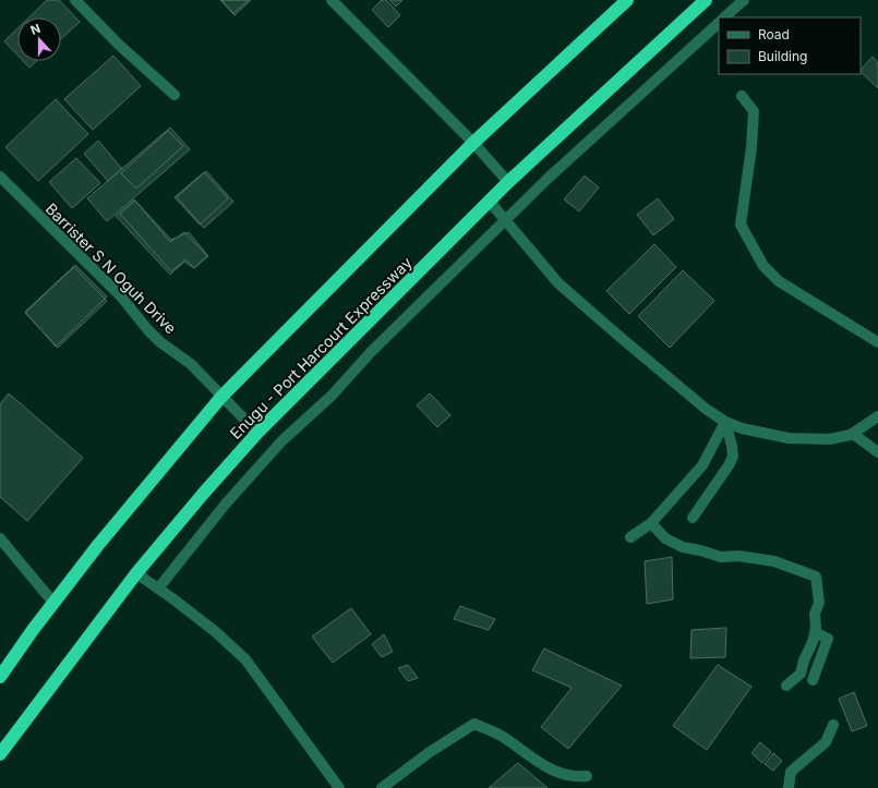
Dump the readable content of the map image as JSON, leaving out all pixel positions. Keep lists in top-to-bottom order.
{
  "streets": {
    "highway": ["Enugu - Port Harcourt Expressway"],
    "street": ["Barrister S N Oguh Drive"]
  },
  "crossings": [
    ["Barrister S N Oguh Drive", "Enugu - Port Harcourt Expressway"]
  ],
  "legend": ["Road", "Building"],
  "north": "top"
}
